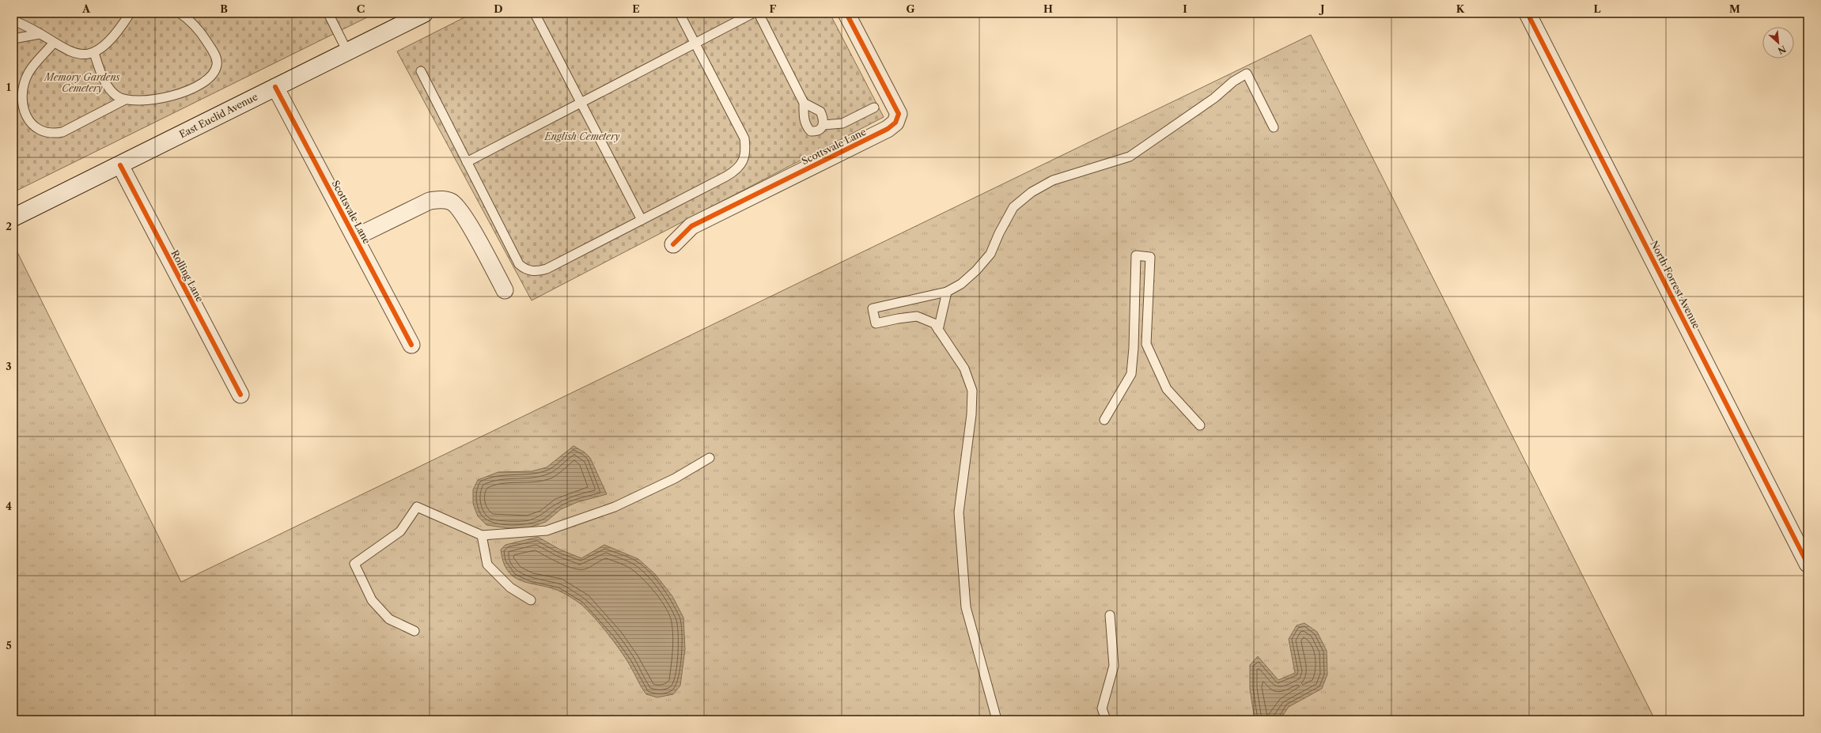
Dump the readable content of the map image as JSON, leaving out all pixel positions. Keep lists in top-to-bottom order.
{
  "streets": {
    "main road": ["East Euclid Avenue"],
    "street": ["Scottsvale Lane", "Rolling Lane", "North Forrest Avenue"]
  },
  "crossings": [
    ["East Euclid Avenue", "Scottsvale Lane"],
    ["East Euclid Avenue", "Rolling Lane"]
  ],
  "parks": ["Memory Gardens Cemetery", "English Cemetery"],
  "north": "bottom right",
  "grid": {
    "columns": [
      "A",
      "B",
      "C",
      "D",
      "E",
      "F",
      "G",
      "H",
      "I",
      "J",
      "K",
      "L",
      "M"
    ],
    "rows": [
      "1",
      "2",
      "3",
      "4",
      "5"
    ]
  }
}
